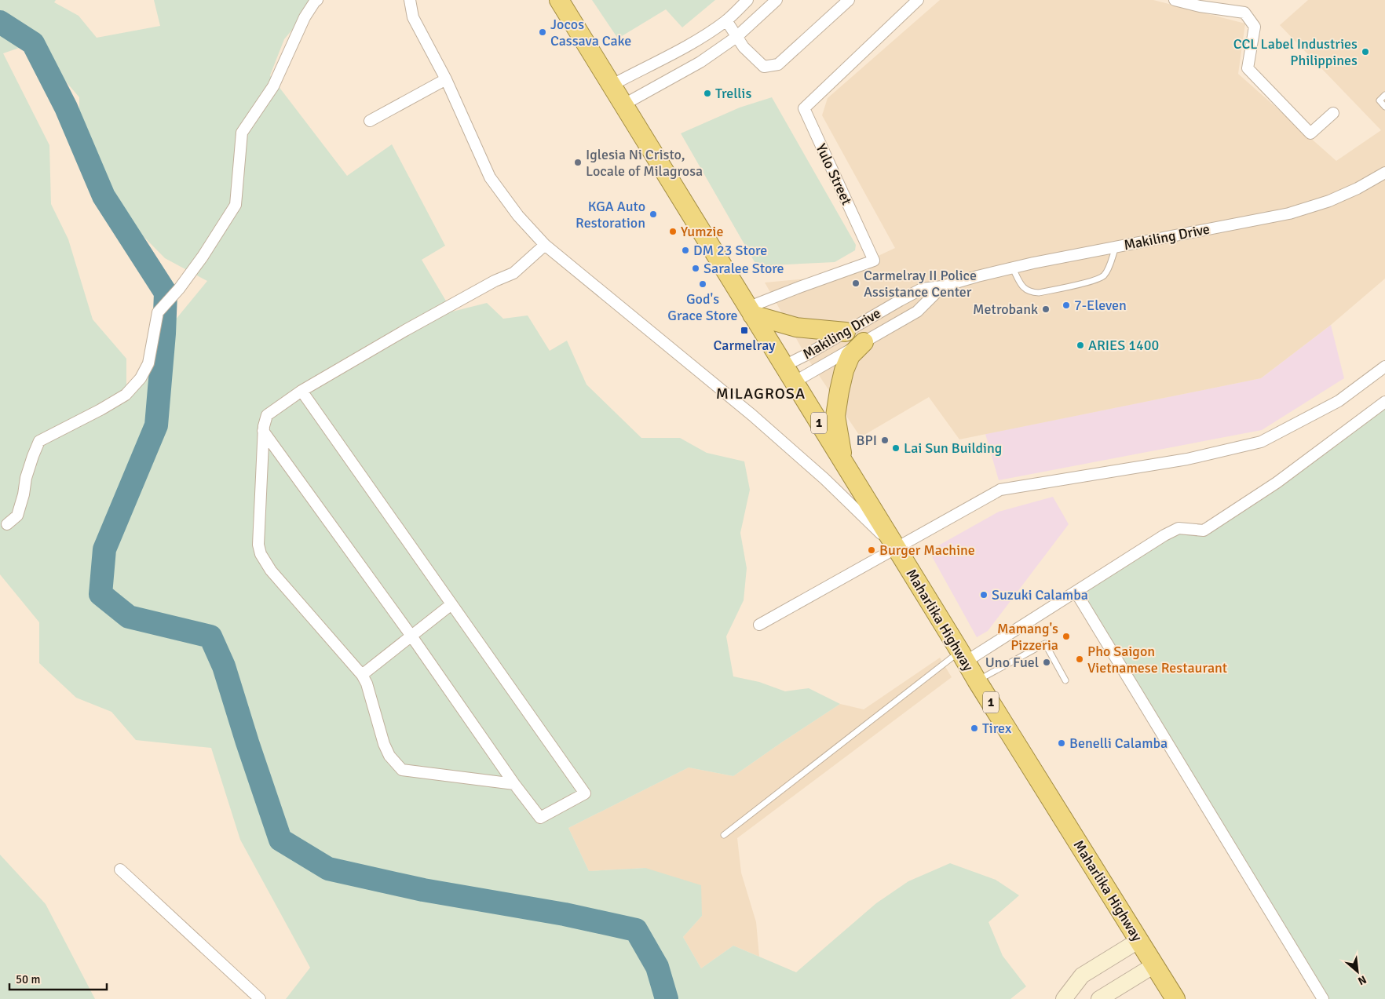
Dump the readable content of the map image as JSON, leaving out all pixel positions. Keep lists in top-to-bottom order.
{
  "streets": {
    "highway": ["1", "Maharlika Highway"],
    "street": ["Yulo Street", "Makiling Drive"]
  },
  "crossings": [
    ["Yulo Street", "Maharlika Highway"],
    ["Makiling Drive", "Maharlika Highway"]
  ],
  "districts": ["MILAGROSA"],
  "places": {
    "other": [
      "Jocos Cassava Cake",
      "CCL Label Industries Philippines",
      "Trellis",
      "Iglesia Ni Cristo, Locale of Milagrosa",
      "KGA Auto Restoration",
      "Yumzie",
      "DM 23 Store",
      "Saralee Store",
      "Carmelray II Police Assistance Center",
      "God's Grace Store",
      "7-Eleven",
      "Metrobank",
      "ARIES 1400",
      "BPI",
      "Lai Sun Building",
      "Burger Machine",
      "Suzuki Calamba",
      "Mamang's Pizzeria",
      "Pho Saigon Vietnamese Restaurant",
      "Uno Fuel",
      "Tirex",
      "Benelli Calamba"
    ],
    "transit": ["Carmelray"]
  },
  "scale_bar": "50 m",
  "north": "bottom right"
}
